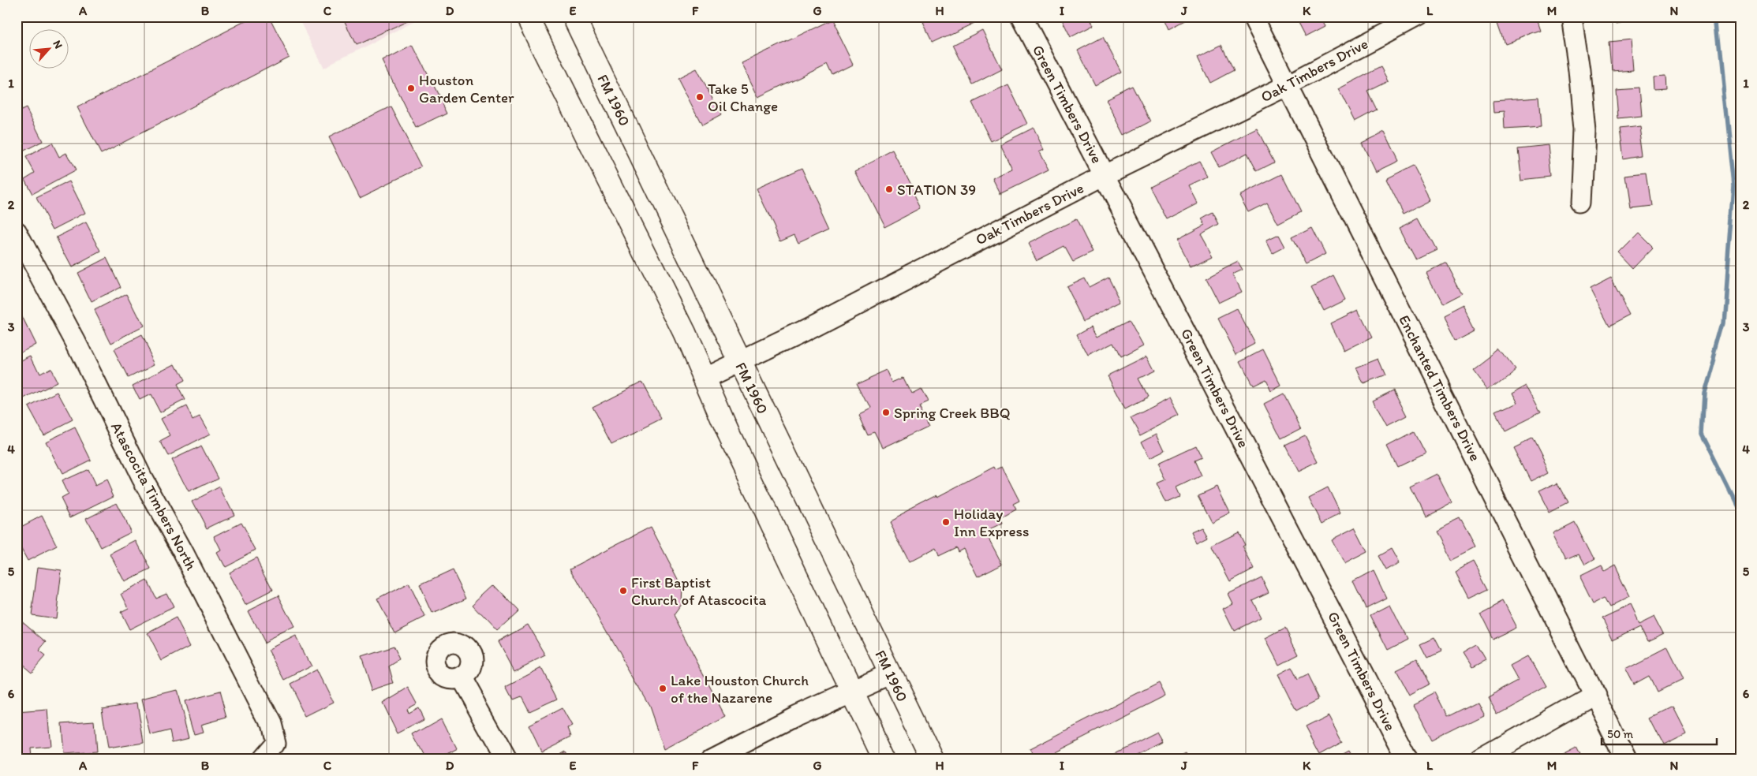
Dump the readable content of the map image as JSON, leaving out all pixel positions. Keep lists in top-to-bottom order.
{
  "streets": {
    "main road": ["FM 1960"],
    "street": [
      "Oak Timbers Drive",
      "Green Timbers Drive",
      "Enchanted Timbers Drive",
      "Atascocita Timbers North"
    ]
  },
  "crossings": [
    ["Oak Timbers Drive", "FM 1960"],
    ["Oak Timbers Drive", "Green Timbers Drive"],
    ["Oak Timbers Drive", "Enchanted Timbers Drive"]
  ],
  "places": [
    "Houston Garden Center",
    "Take 5 Oil Change",
    "STATION 39",
    "Spring Creek BBQ",
    "Holiday Inn Express",
    "First Baptist Church of Atascocita",
    "Lake Houston Church of the Nazarene"
  ],
  "scale_bar": "50 m",
  "north": "top right",
  "grid": {
    "columns": [
      "A",
      "B",
      "C",
      "D",
      "E",
      "F",
      "G",
      "H",
      "I",
      "J",
      "K",
      "L",
      "M",
      "N"
    ],
    "rows": [
      "1",
      "2",
      "3",
      "4",
      "5",
      "6"
    ]
  }
}
